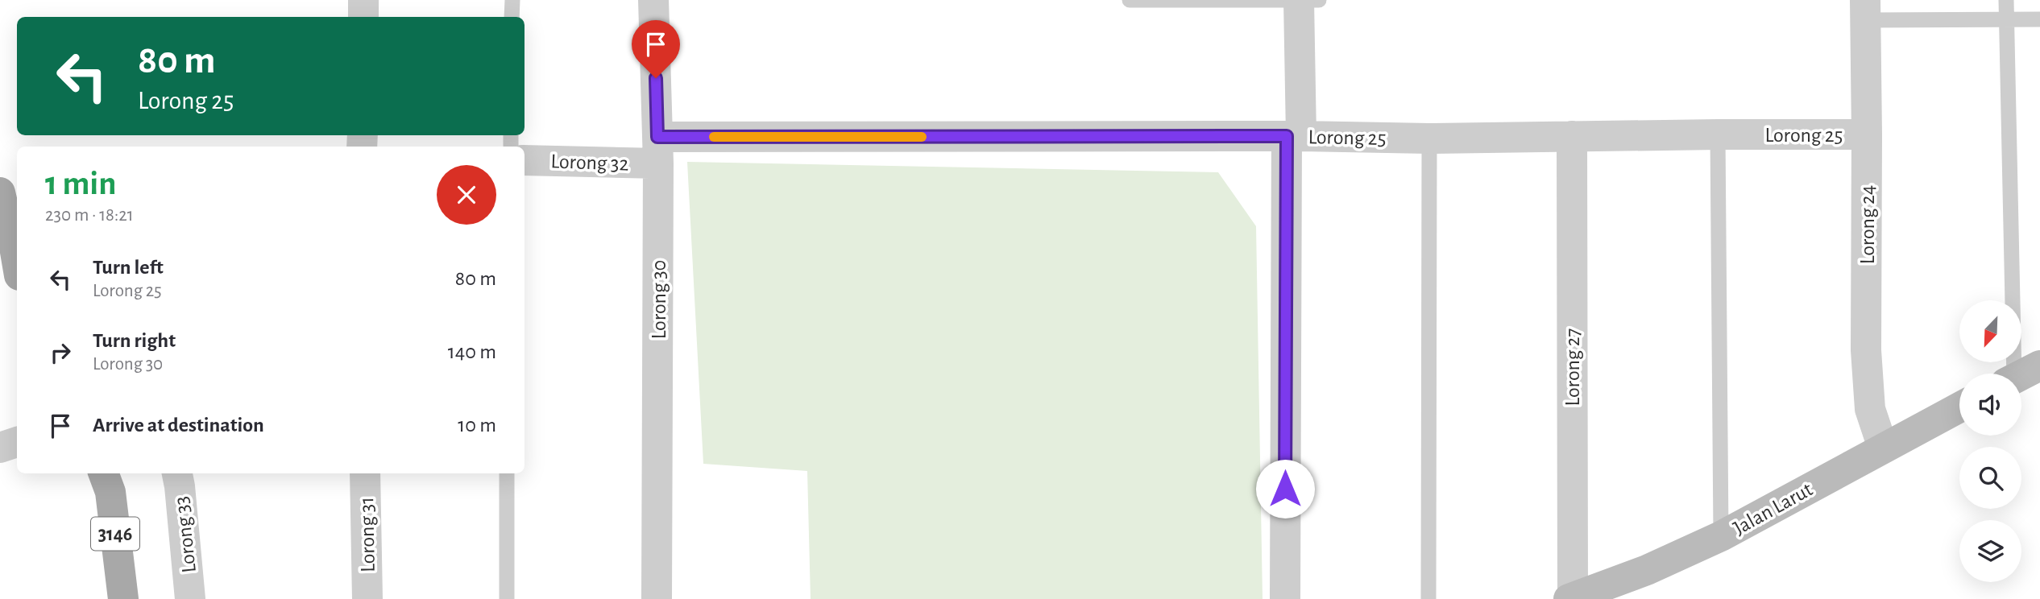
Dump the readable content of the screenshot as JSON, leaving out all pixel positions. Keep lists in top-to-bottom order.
{
  "streets": {
    "main road": ["Jalan Larut", "3146"],
    "street": [
      "Lorong 25",
      "Lorong 32",
      "Lorong 24",
      "Lorong 30",
      "Lorong 27",
      "Lorong 33",
      "Lorong 31"
    ]
  },
  "crossings": [
    ["Lorong 25", "Lorong 32"],
    ["Lorong 25", "Lorong 24"],
    ["Lorong 25", "Lorong 30"],
    ["Lorong 25", "Lorong 27"],
    ["Lorong 32", "Lorong 30"],
    ["Lorong 24", "Jalan Larut"],
    ["Lorong 27", "Jalan Larut"]
  ],
  "north": "bottom left",
  "page": {
    "turn": ["80 m", "Lorong 25"],
    "heading": ["1 min", "230 m · 18:21"],
    "list": [
      {
        "name": "Turn left",
        "note": "Lorong 25",
        "value": "80 m"
      },
      {
        "name": "Turn right",
        "note": "Lorong 30",
        "value": "140 m"
      },
      {
        "name": "Arrive at destination",
        "value": "10 m"
      }
    ]
  }
}
